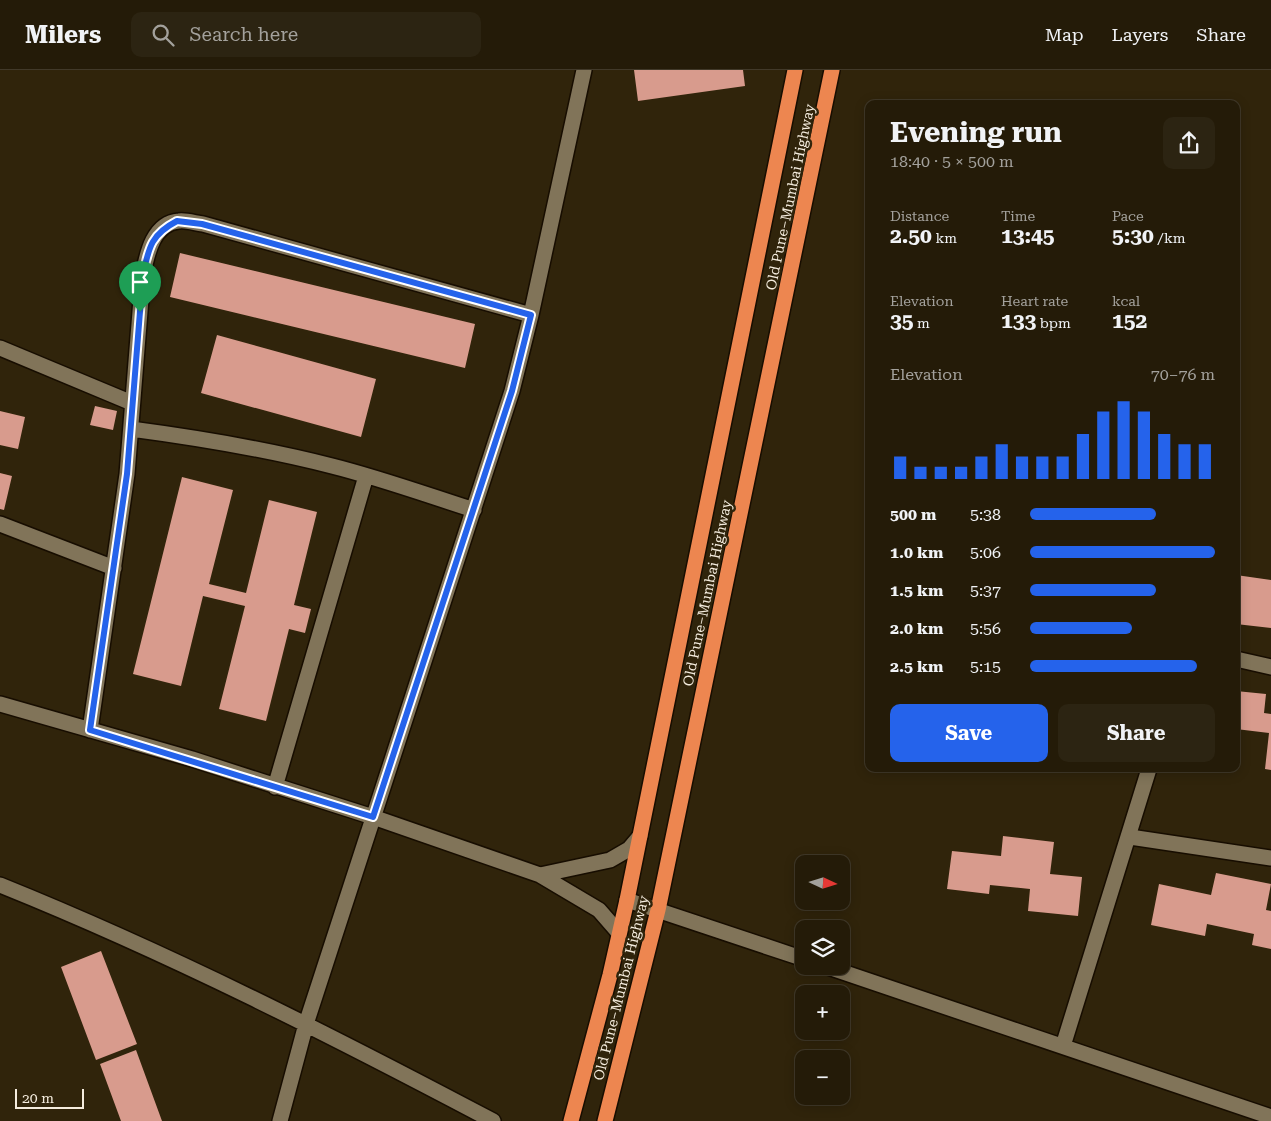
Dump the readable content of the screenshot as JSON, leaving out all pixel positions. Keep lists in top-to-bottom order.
{
  "streets": {
    "highway": ["Old Pune–Mumbai Highway"]
  },
  "scale_bar": "20 m",
  "north": "right",
  "page": {
    "header": "Milers",
    "search": "Search here",
    "nav": ["Map", "Layers", "Share"],
    "heading": ["Evening run", "18:40 · 5 × 500 m"],
    "stats": [
      ["Distance", "2.50 km"],
      ["Time", "13:45"],
      ["Pace", "5:30 /km"],
      ["Elevation", "35 m"],
      ["Heart rate", "133 bpm"],
      ["kcal", "152"]
    ],
    "chart": ["Elevation", "70–76 m"],
    "list": [
      {
        "name": "500 m",
        "note": "5:38"
      },
      {
        "name": "1.0 km",
        "note": "5:06"
      },
      {
        "name": "1.5 km",
        "note": "5:37"
      },
      {
        "name": "2.0 km",
        "note": "5:56"
      },
      {
        "name": "2.5 km",
        "note": "5:15"
      }
    ],
    "buttons": ["Save", "Share"],
    "map_buttons": ["+", "−"],
    "scale": "20 m"
  }
}
